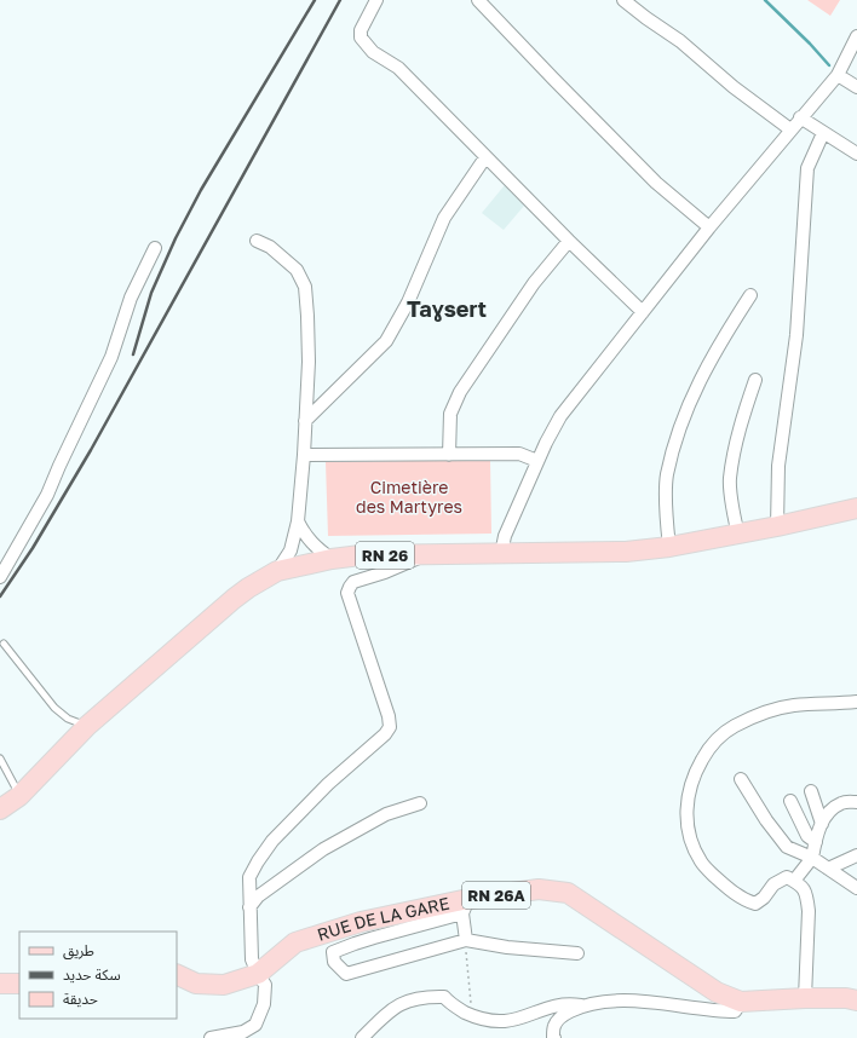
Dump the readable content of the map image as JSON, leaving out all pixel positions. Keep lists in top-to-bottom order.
{
  "streets": {
    "main road": ["RN 26", "RN 26A", "RUE DE LA GARE"]
  },
  "crossings": [
    ["RN 26A", "RUE DE LA GARE"]
  ],
  "districts": ["Taɣsert"],
  "parks": ["Cimetière des Martyres"],
  "legend": ["طريق", "سكة حديد", "حديقة"]
}
